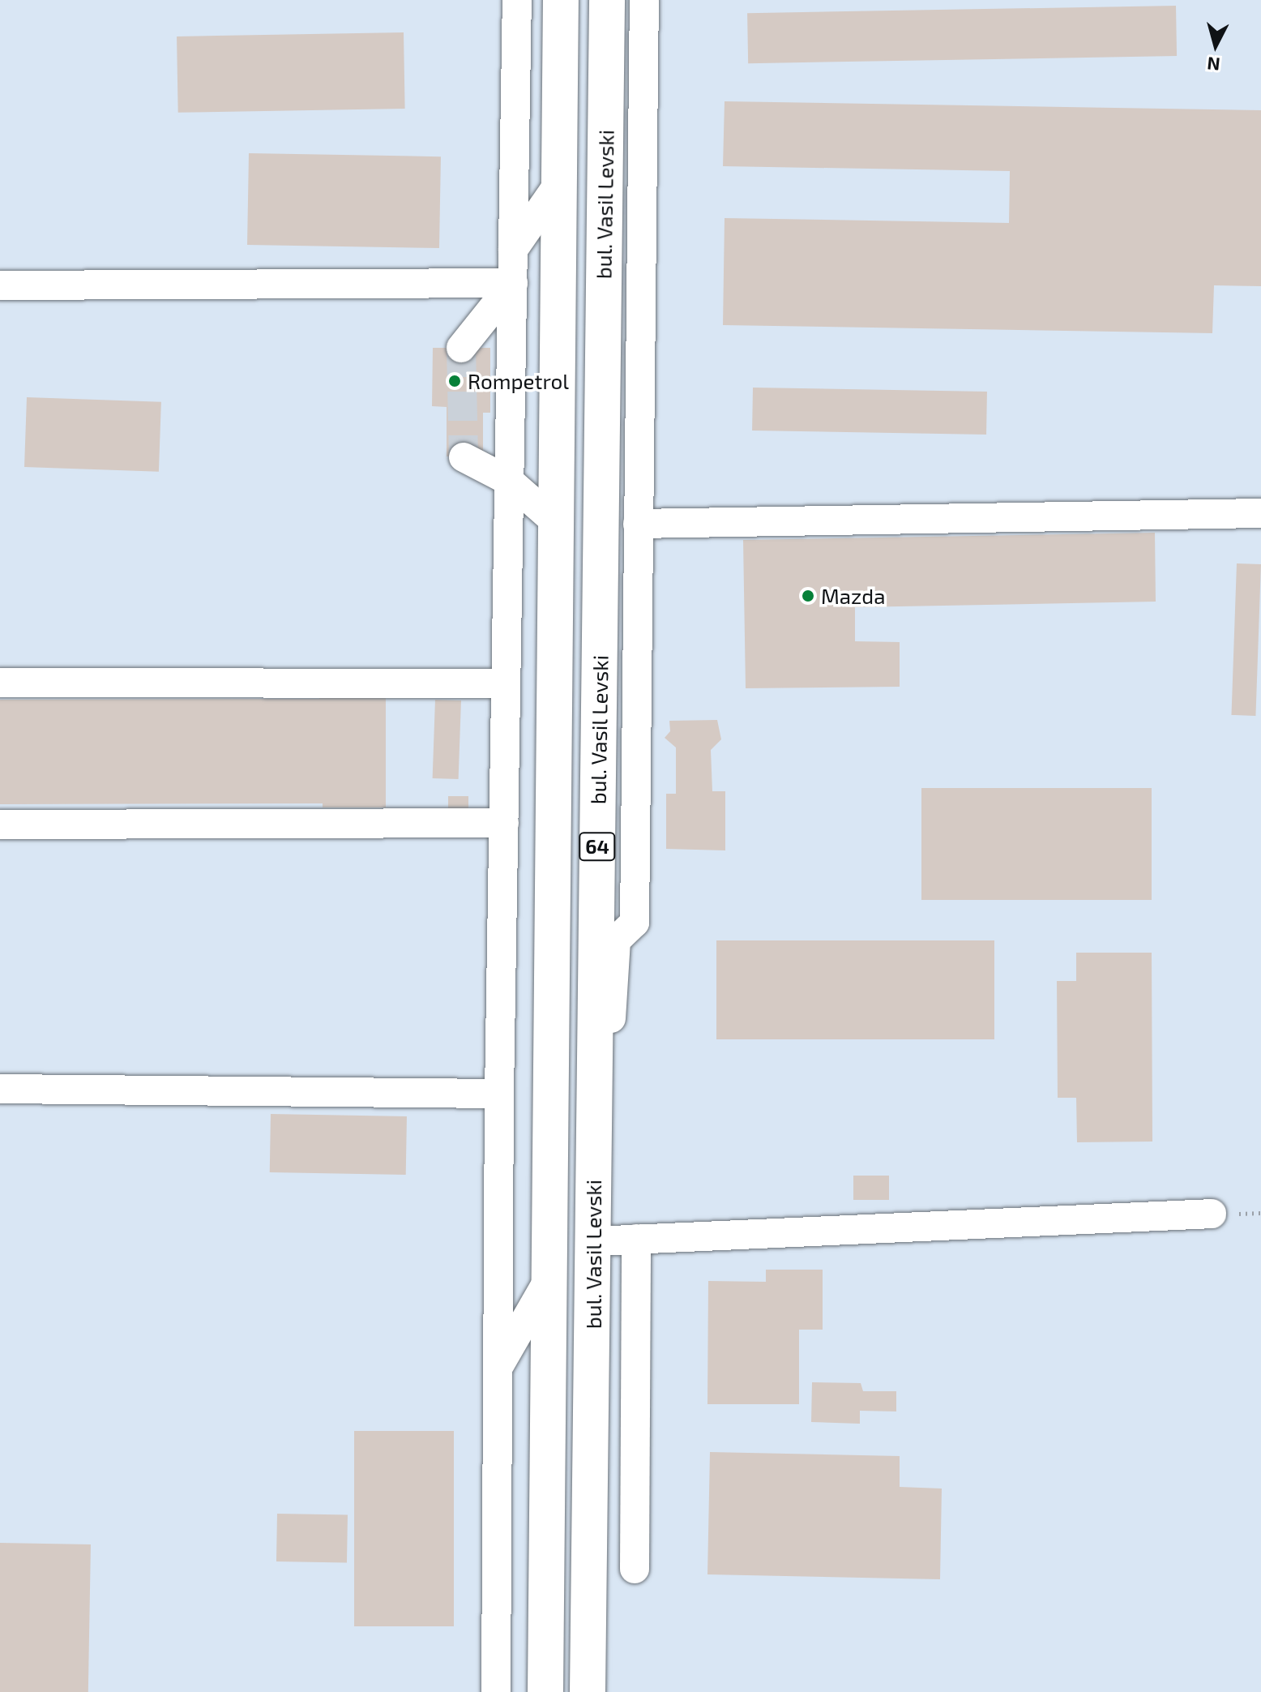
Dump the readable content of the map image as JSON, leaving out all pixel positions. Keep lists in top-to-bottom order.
{
  "streets": {
    "main road": ["bul. Vasil Levski", "64"]
  },
  "places": ["Rompetrol", "Mazda"],
  "north": "bottom"
}
